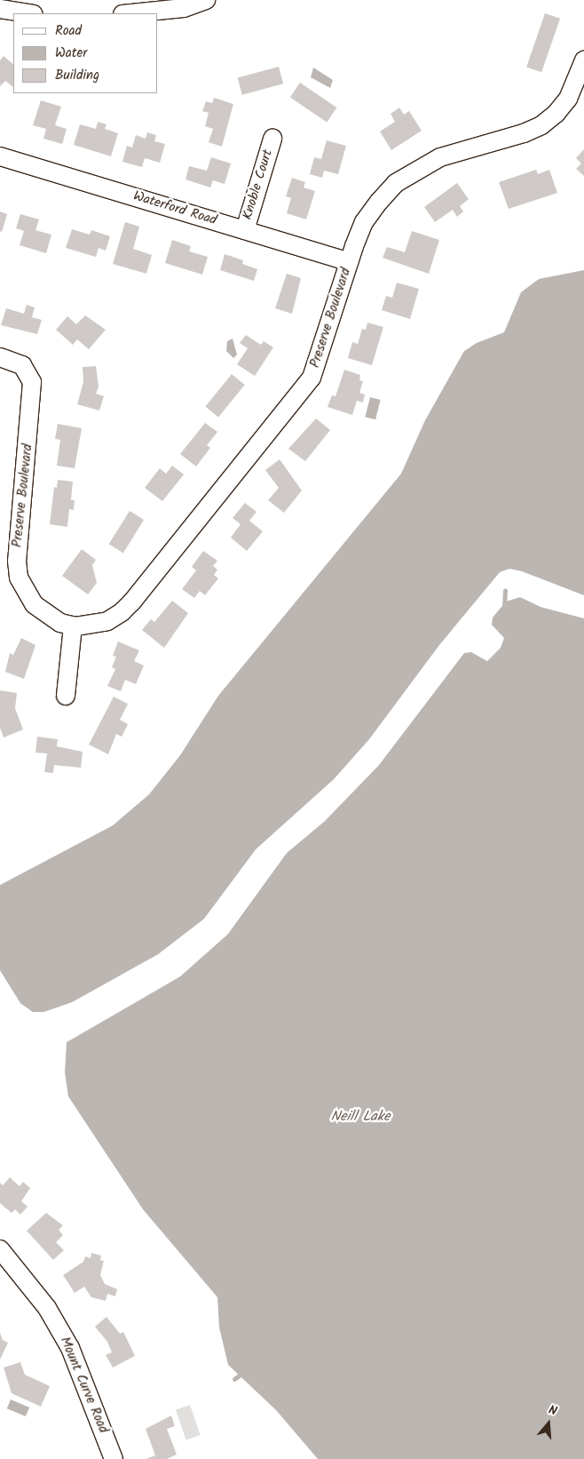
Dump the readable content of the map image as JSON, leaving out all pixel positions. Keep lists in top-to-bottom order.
{
  "streets": {
    "street": [
      "Knoble Court",
      "Waterford Road",
      "Preserve Boulevard",
      "Mount Curve Road"
    ]
  },
  "crossings": [
    ["Knoble Court", "Waterford Road"],
    ["Waterford Road", "Preserve Boulevard"]
  ],
  "water": ["Neill Lake"],
  "legend": ["Road", "Water", "Building"],
  "north": "top"
}
